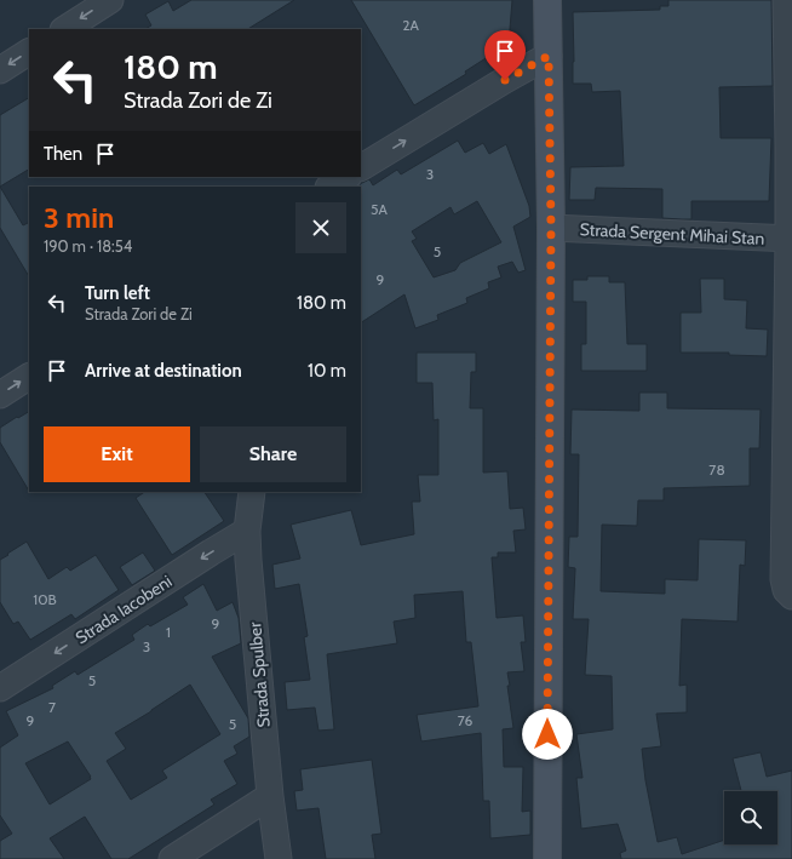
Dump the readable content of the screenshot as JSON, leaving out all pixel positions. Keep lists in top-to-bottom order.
{
  "streets": {
    "street": ["Strada Sergent Mihai Stan", "Strada Iacobeni", "Strada Spulber"]
  },
  "crossings": [
    ["Strada Iacobeni", "Strada Spulber"]
  ],
  "one_way": ["Strada Iacobeni"],
  "house_numbers": [
    "2A",
    "3",
    "5A",
    "5",
    "9",
    "78",
    "10B",
    "9",
    "1",
    "3",
    "5",
    "7",
    "9",
    "76",
    "5"
  ],
  "page": {
    "turn": ["180 m", "Strada Zori de Zi"],
    "then": "Then",
    "heading": ["3 min", "190 m · 18:54"],
    "list": [
      {
        "name": "Turn left",
        "note": "Strada Zori de Zi",
        "value": "180 m"
      },
      {
        "name": "Arrive at destination",
        "value": "10 m"
      }
    ],
    "buttons": ["Exit", "Share"]
  }
}
